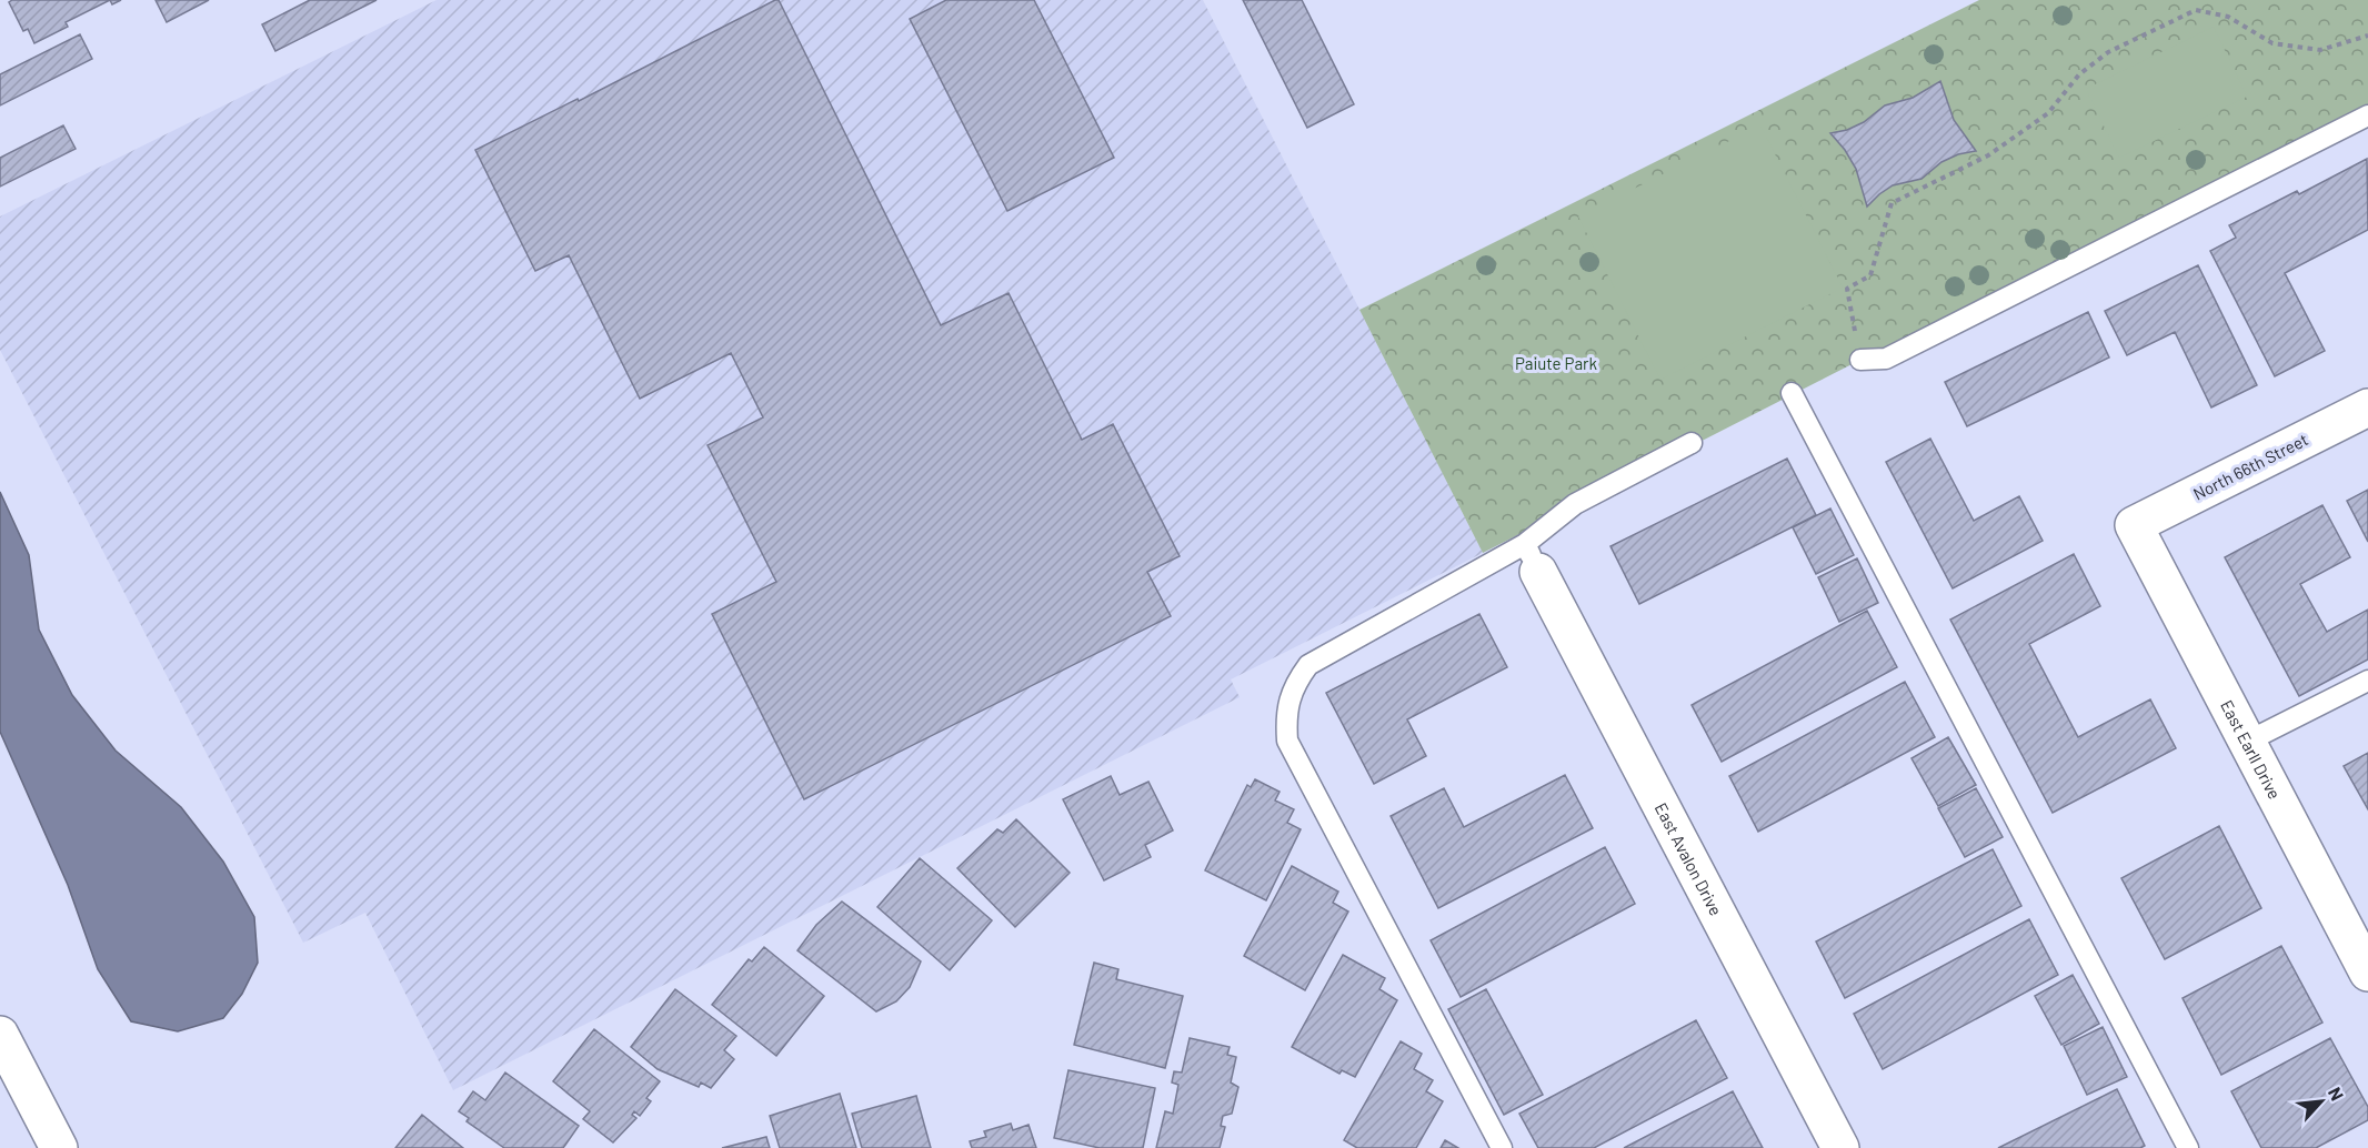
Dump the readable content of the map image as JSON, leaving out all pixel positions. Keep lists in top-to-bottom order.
{
  "streets": {
    "street": ["North 66th Street", "East Earll Drive", "East Avalon Drive"]
  },
  "crossings": [
    ["North 66th Street", "East Earll Drive"]
  ],
  "parks": ["Paiute Park"],
  "north": "top right"
}
